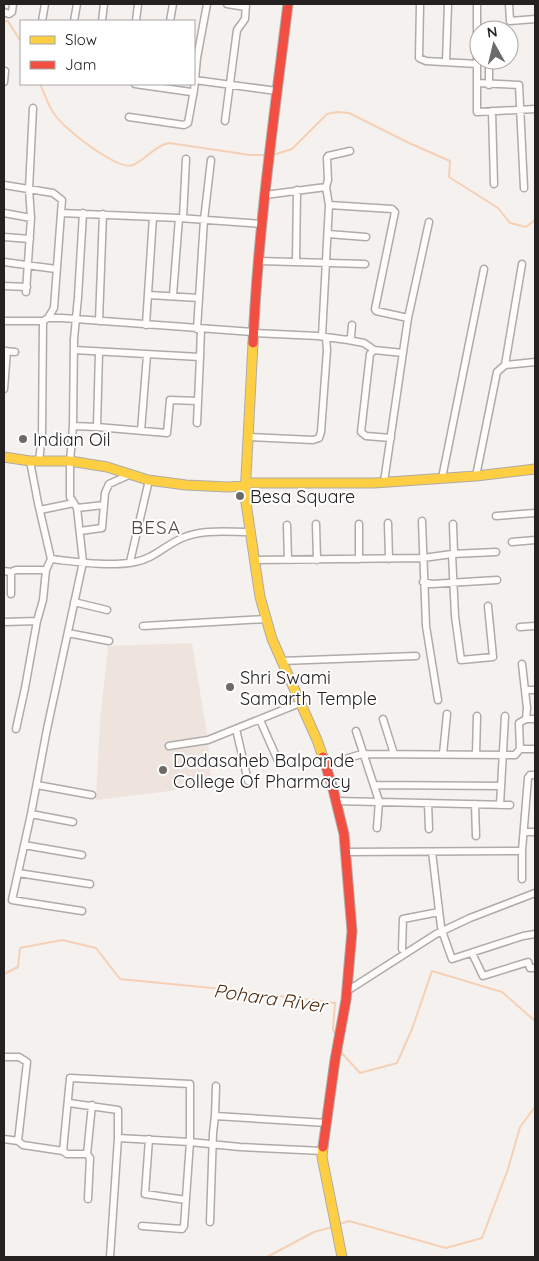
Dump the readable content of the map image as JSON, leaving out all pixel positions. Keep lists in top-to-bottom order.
{
  "districts": ["BESA"],
  "water": ["Pohara River"],
  "places": [
    "Indian Oil",
    "Besa Square",
    "Shri Swami Samarth Temple",
    "Dadasaheb Balpande College Of Pharmacy"
  ],
  "legend": ["Slow", "Jam"],
  "north": "top"
}
